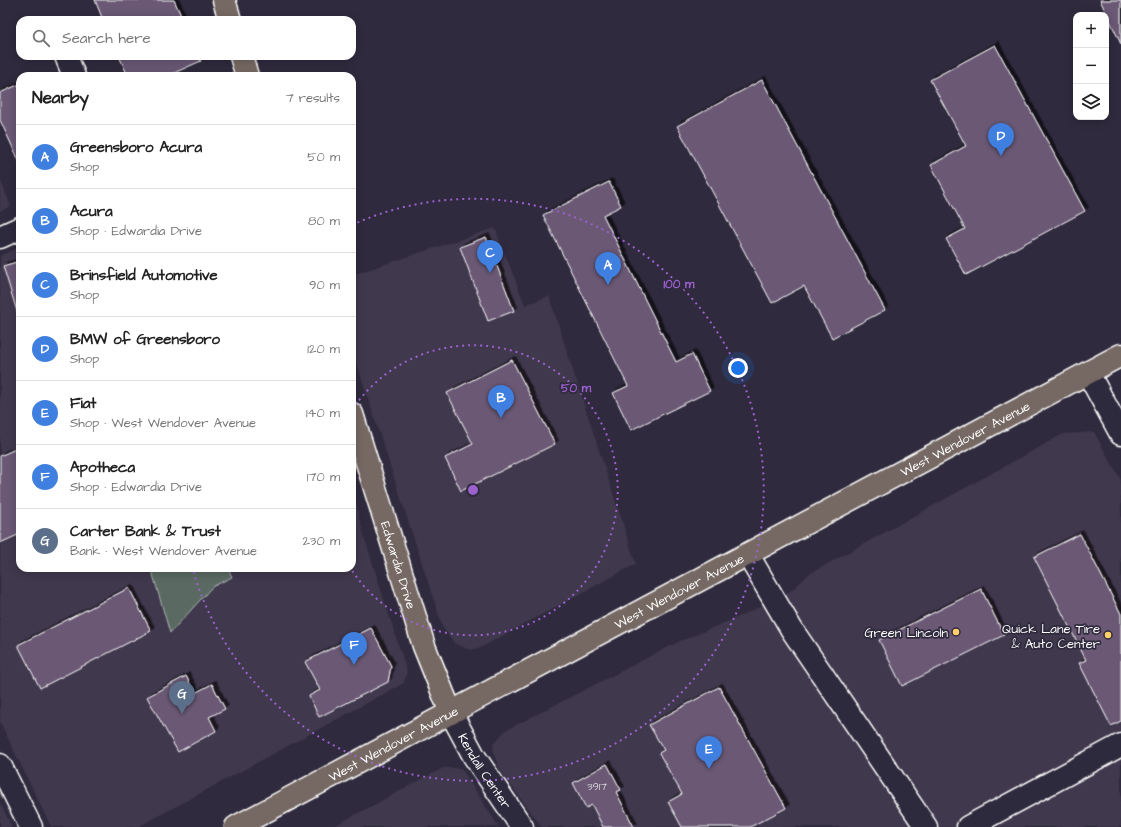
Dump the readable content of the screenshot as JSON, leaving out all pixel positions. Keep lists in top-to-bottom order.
{
  "streets": {
    "main road": ["West Wendover Avenue", "Edwardia Drive"],
    "street": ["Kendall Center"]
  },
  "crossings": [
    ["West Wendover Avenue", "Edwardia Drive"],
    ["West Wendover Avenue", "Kendall Center"],
    ["Edwardia Drive", "Kendall Center"]
  ],
  "places": ["Green Lincoln", "Quick Lane Tire & Auto Center"],
  "house_numbers": ["3917"],
  "page": {
    "map_buttons": ["+", "−"],
    "search": "Search here",
    "heading": ["Nearby", "7 results"],
    "pins": [
      "D",
      "C",
      "A",
      "B",
      "F",
      "G",
      "E"
    ],
    "list": [
      {
        "mark": "A",
        "name": "Greensboro Acura",
        "note": "Shop",
        "value": "50 m"
      },
      {
        "mark": "B",
        "name": "Acura",
        "note": "Shop · Edwardia Drive",
        "value": "80 m"
      },
      {
        "mark": "C",
        "name": "Brinsfield Automotive",
        "note": "Shop",
        "value": "90 m"
      },
      {
        "mark": "D",
        "name": "BMW of Greensboro",
        "note": "Shop",
        "value": "120 m"
      },
      {
        "mark": "E",
        "name": "Fiat",
        "note": "Shop · West Wendover Avenue",
        "value": "140 m"
      },
      {
        "mark": "F",
        "name": "Apotheca",
        "note": "Shop · Edwardia Drive",
        "value": "170 m"
      },
      {
        "mark": "G",
        "name": "Carter Bank & Trust",
        "note": "Bank · West Wendover Avenue",
        "value": "230 m"
      }
    ]
  },
  "rings": ["100 m", "50 m"]
}
